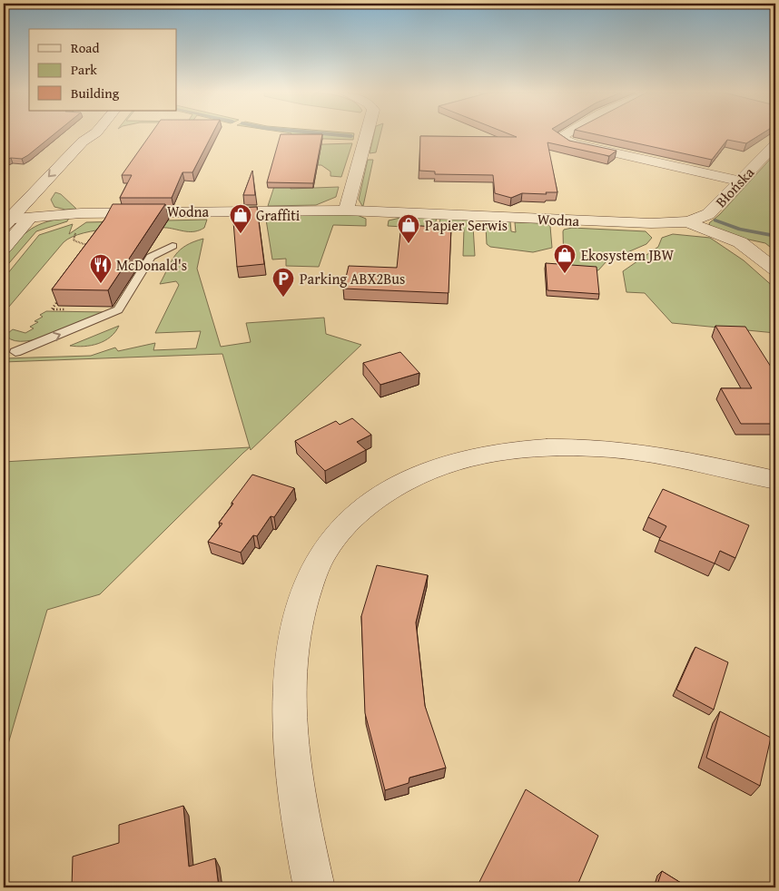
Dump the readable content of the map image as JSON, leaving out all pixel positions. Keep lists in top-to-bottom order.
{
  "streets": {
    "street": ["Błońska", "Wodna"]
  },
  "crossings": [
    ["Błońska", "Wodna"]
  ],
  "places": {
    "shop": ["Graffiti", "Papier Serwis", "Ekosystem JBW"],
    "restaurant": ["McDonald's"],
    "parking": ["Parking ABX2Bus"]
  },
  "legend": ["Road", "Park", "Building"]
}
